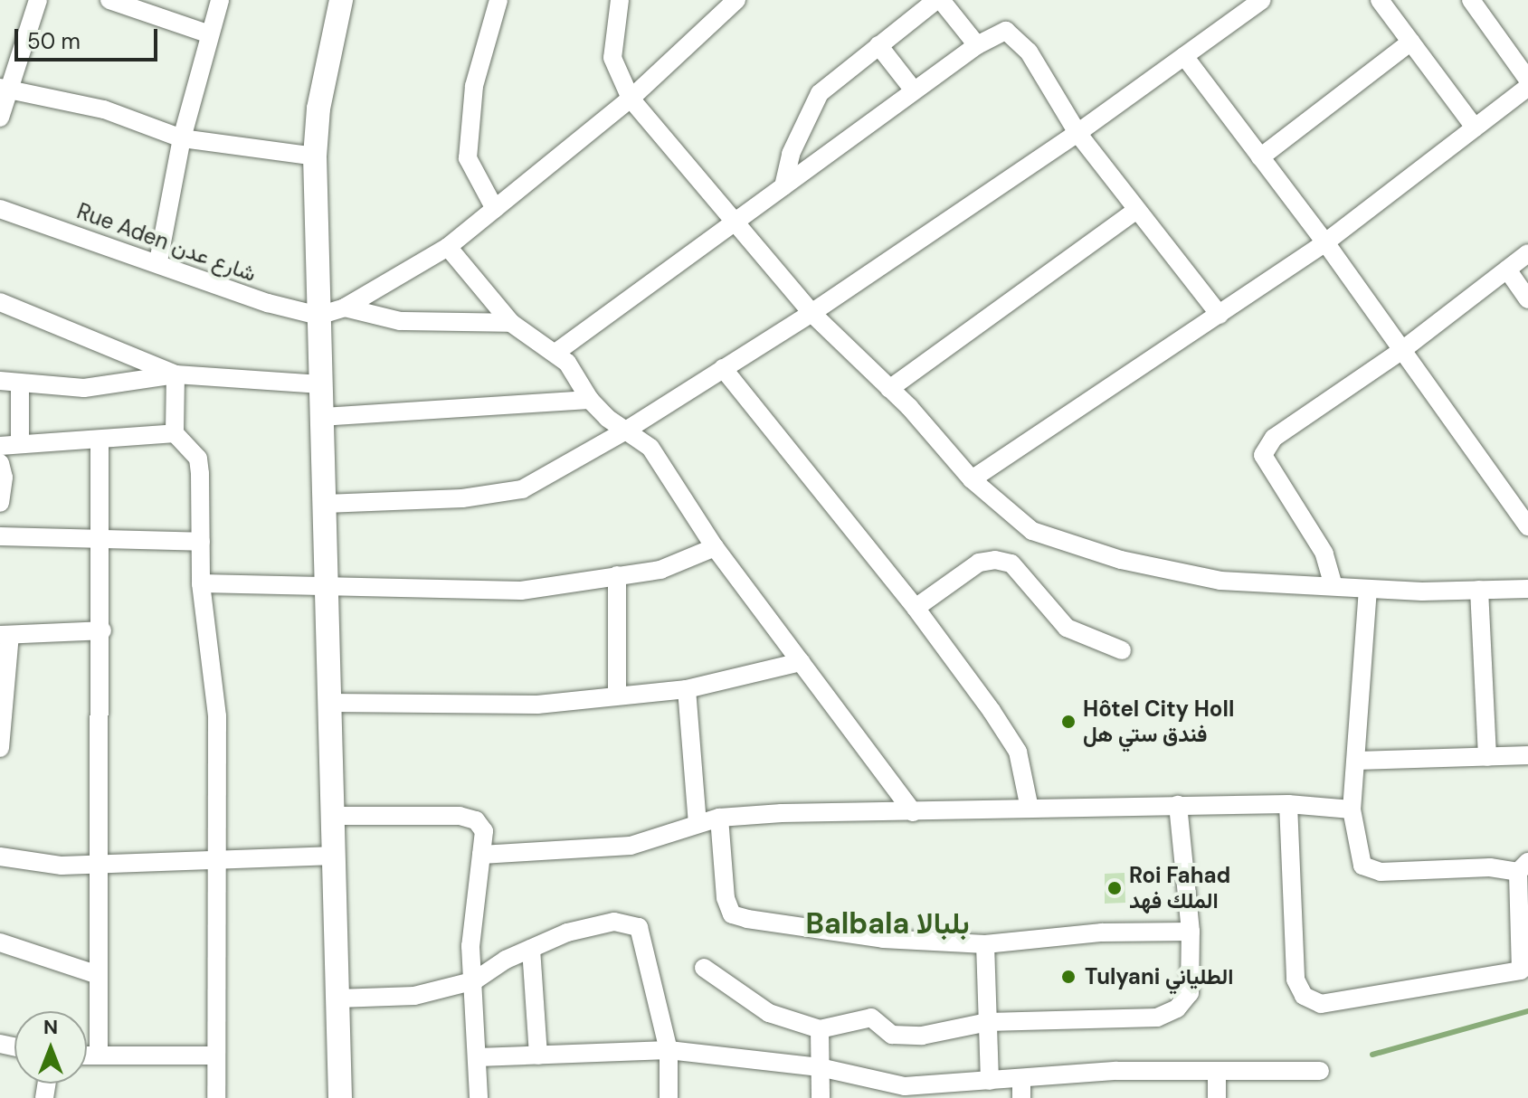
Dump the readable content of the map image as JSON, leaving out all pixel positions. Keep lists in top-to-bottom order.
{
  "streets": {
    "street": ["Rue Aden شارع عدن"]
  },
  "districts": ["Balbala بلبالا"],
  "places": ["Hôtel City Holl فندق ستي هل", "Roi Fahad الملك فهد", "Tulyani الطلياني"],
  "scale_bar": "50 m",
  "north": "top"
}
